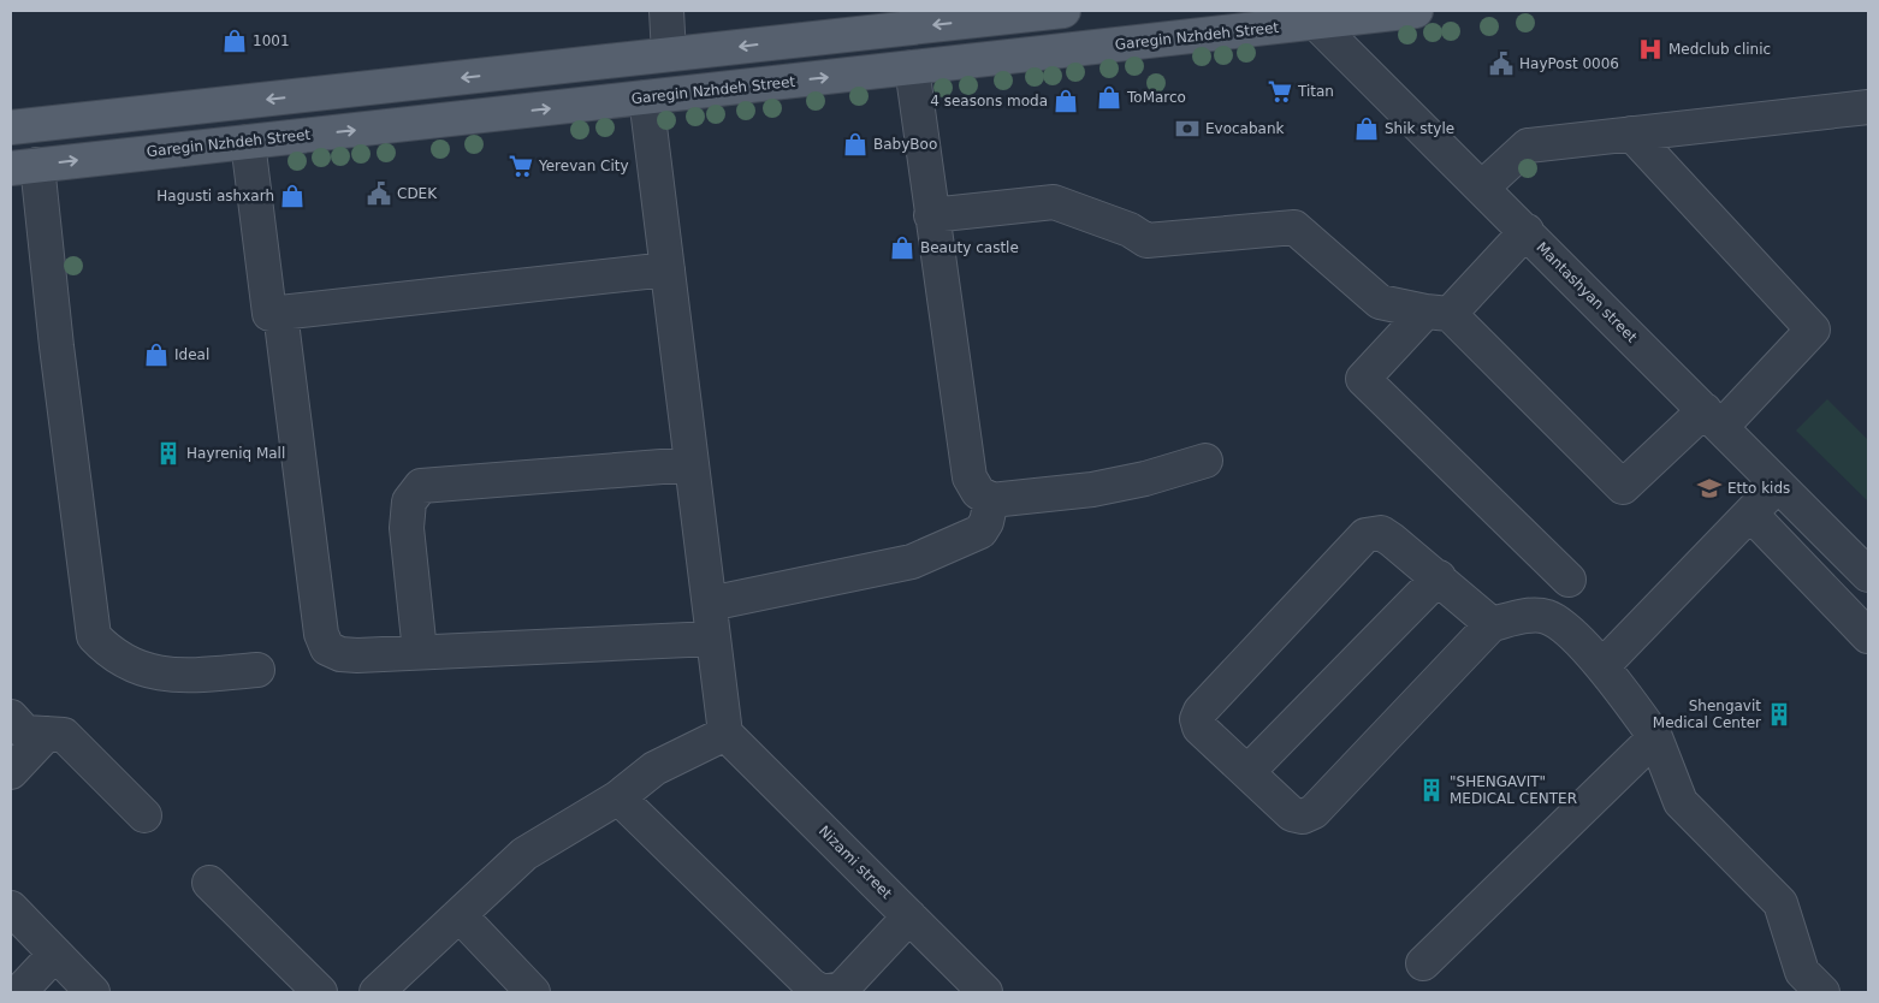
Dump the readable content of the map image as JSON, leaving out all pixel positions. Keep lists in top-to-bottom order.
{
  "streets": {
    "main road": ["Garegin Nzhdeh Street"],
    "street": ["Mantashyan street", "Nizami street"]
  },
  "crossings": [
    ["Garegin Nzhdeh Street", "Mantashyan street"]
  ],
  "places": {
    "shop": [
      "1001",
      "ToMarco",
      "4 seasons moda",
      "Shik style",
      "BabyBoo",
      "Hagusti ashxarh",
      "Beauty castle",
      "Ideal"
    ],
    "hospital": ["Medclub clinic"],
    "public building": ["HayPost 0006", "CDEK"],
    "supermarket": ["Titan", "Yerevan City"],
    "bank": ["Evocabank"],
    "building": ["Hayreniq Mall", "Shengavit Medical Center", "\"SHENGAVIT\" MEDICAL CENTER"],
    "school or university": ["Etto kids"]
  }
}
